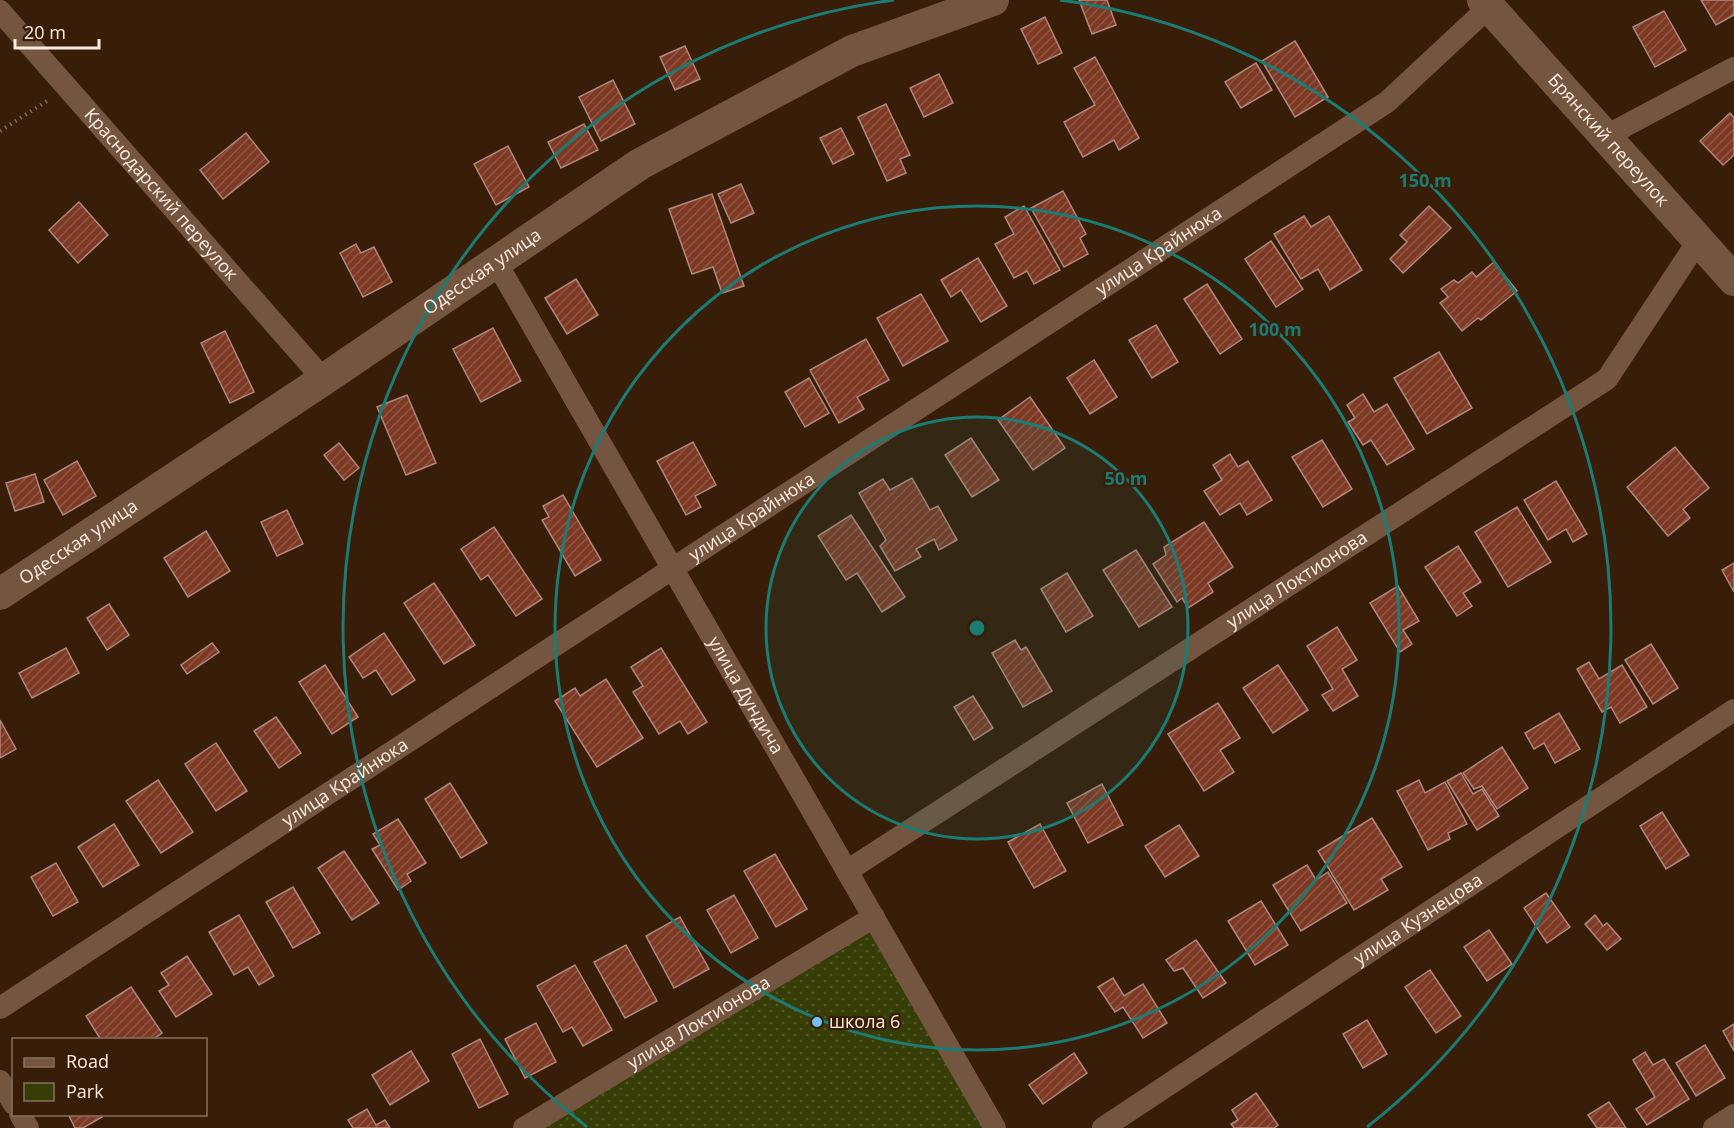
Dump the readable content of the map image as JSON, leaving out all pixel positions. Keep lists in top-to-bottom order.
{
  "streets": {
    "main road": ["Брянский переулок", "Одесская улица"],
    "street": [
      "Краснодарский переулок",
      "улица Крайнюка",
      "улица Локтионова",
      "улица Дундича",
      "улица Кузнецова"
    ]
  },
  "crossings": [
    ["Брянский переулок", "улица Крайнюка"],
    ["Брянский переулок", "улица Локтионова"],
    ["Краснодарский переулок", "Одесская улица"],
    ["улица Крайнюка", "улица Дундича"],
    ["Одесская улица", "улица Дундича"],
    ["улица Локтионова", "улица Дундича"]
  ],
  "places": ["школа 6"],
  "legend": ["Road", "Park"],
  "scale_bar": "20 m",
  "rings": ["150 m", "100 m", "50 m"]
}
